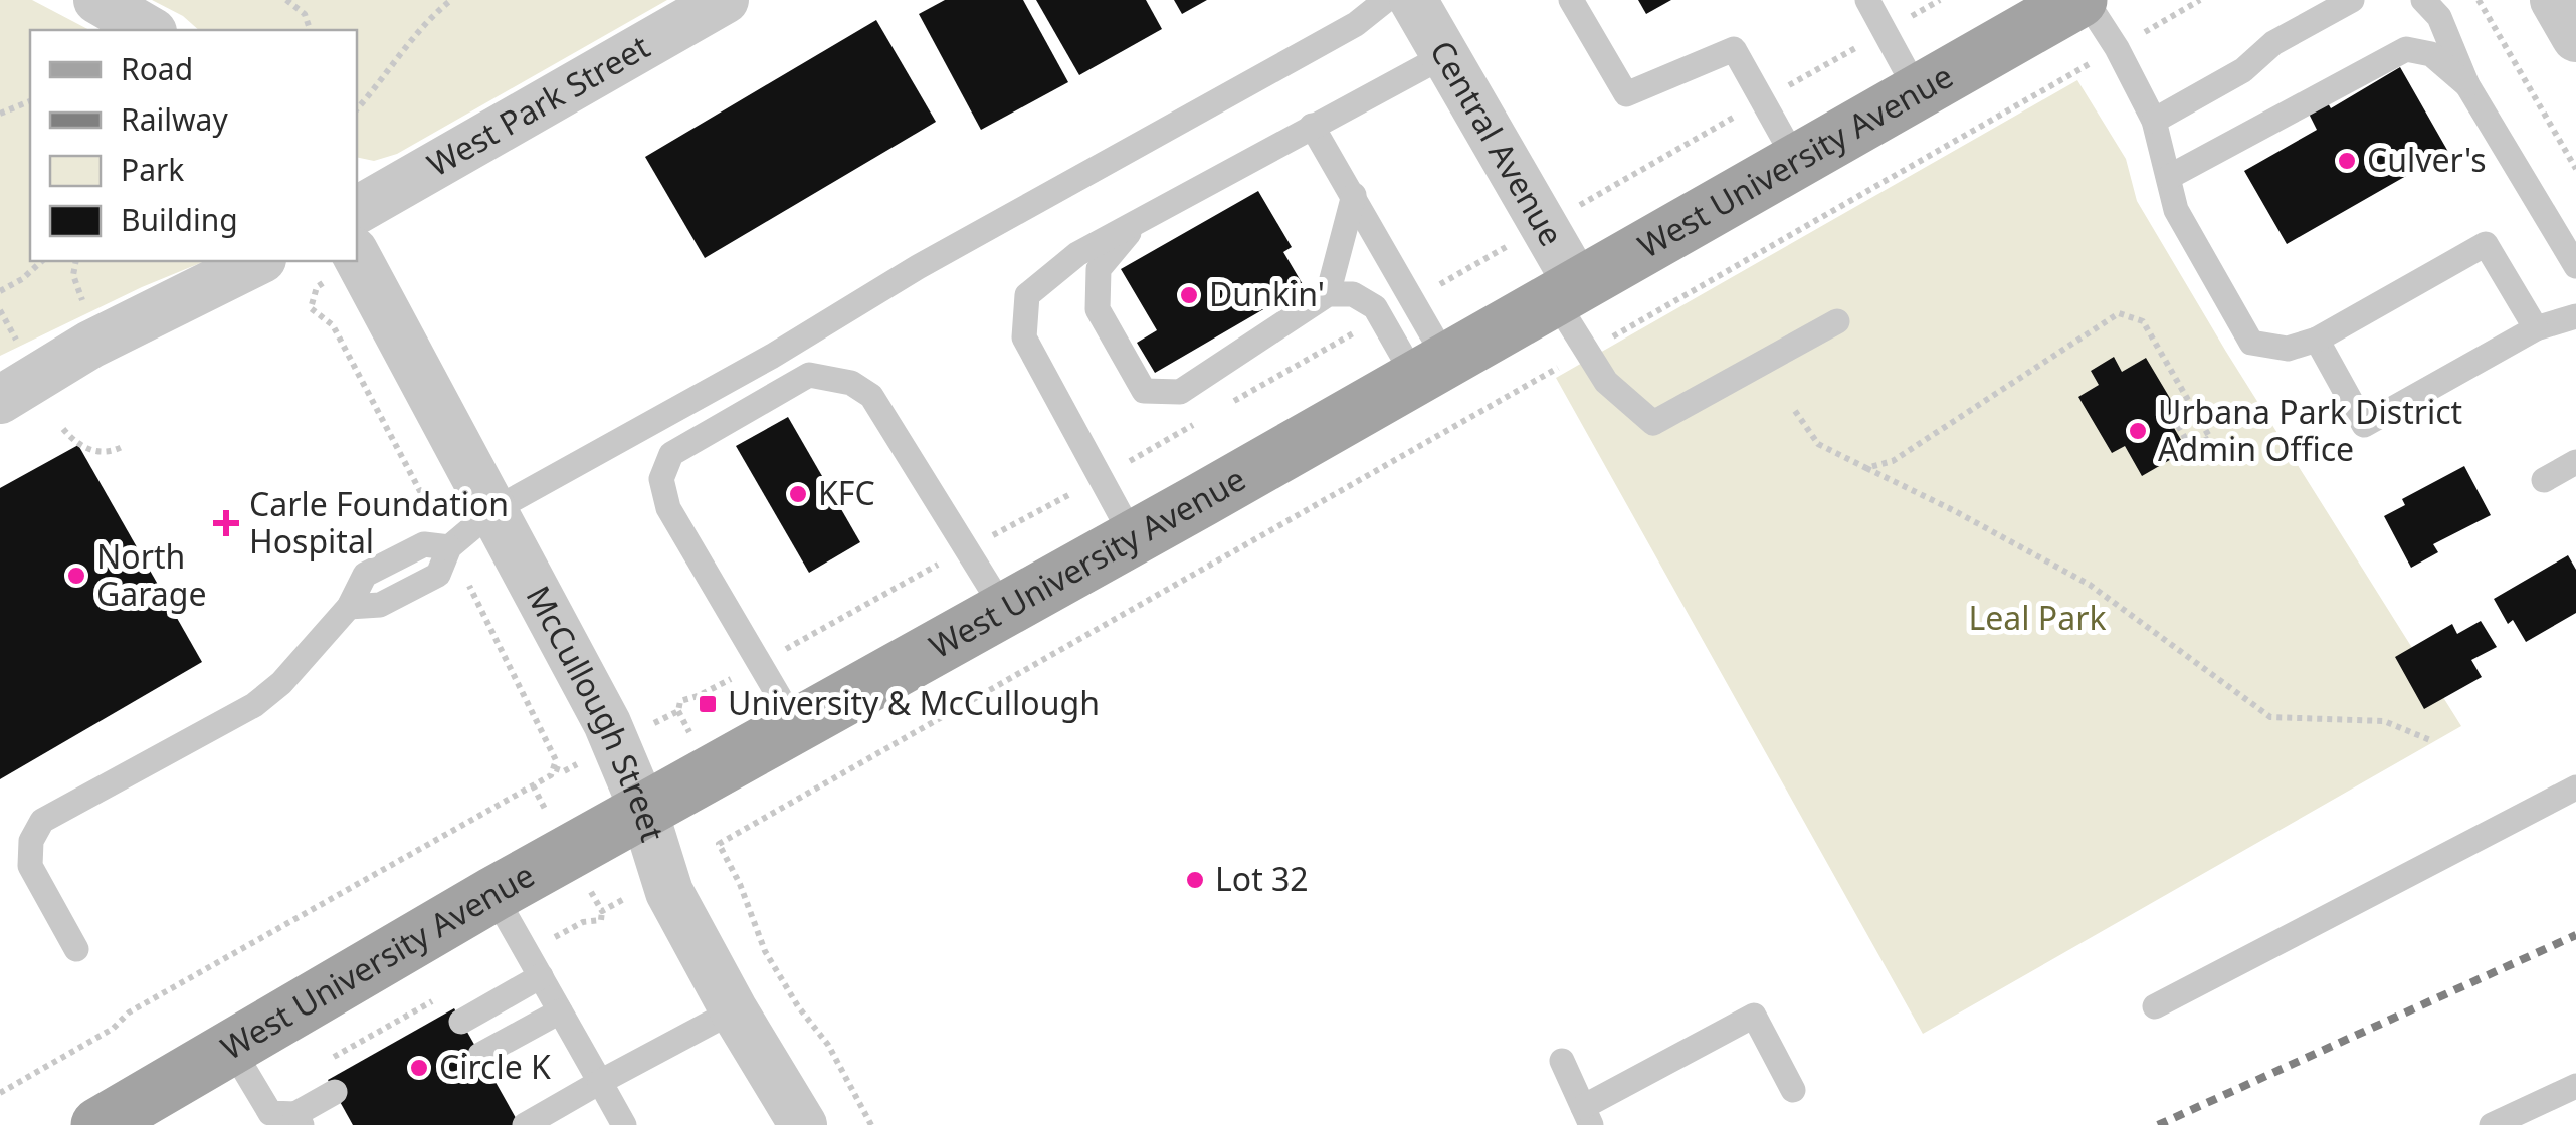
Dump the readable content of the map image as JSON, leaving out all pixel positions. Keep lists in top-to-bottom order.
{
  "streets": {
    "main road": ["West University Avenue"],
    "street": ["West Park Street", "Central Avenue", "McCullough Street"]
  },
  "crossings": [
    ["Central Avenue", "West University Avenue"],
    ["West University Avenue", "McCullough Street"]
  ],
  "parks": ["Leal Park"],
  "places": {
    "other": [
      "Culver's",
      "Dunkin'",
      "Urbana Park District Admin Office",
      "KFC",
      "North Garage",
      "Lot 32",
      "Circle K"
    ],
    "health": ["Carle Foundation Hospital"],
    "transit": ["University & McCullough"]
  },
  "legend": [
    "Road",
    "Railway",
    "Park",
    "Building"
  ]
}
